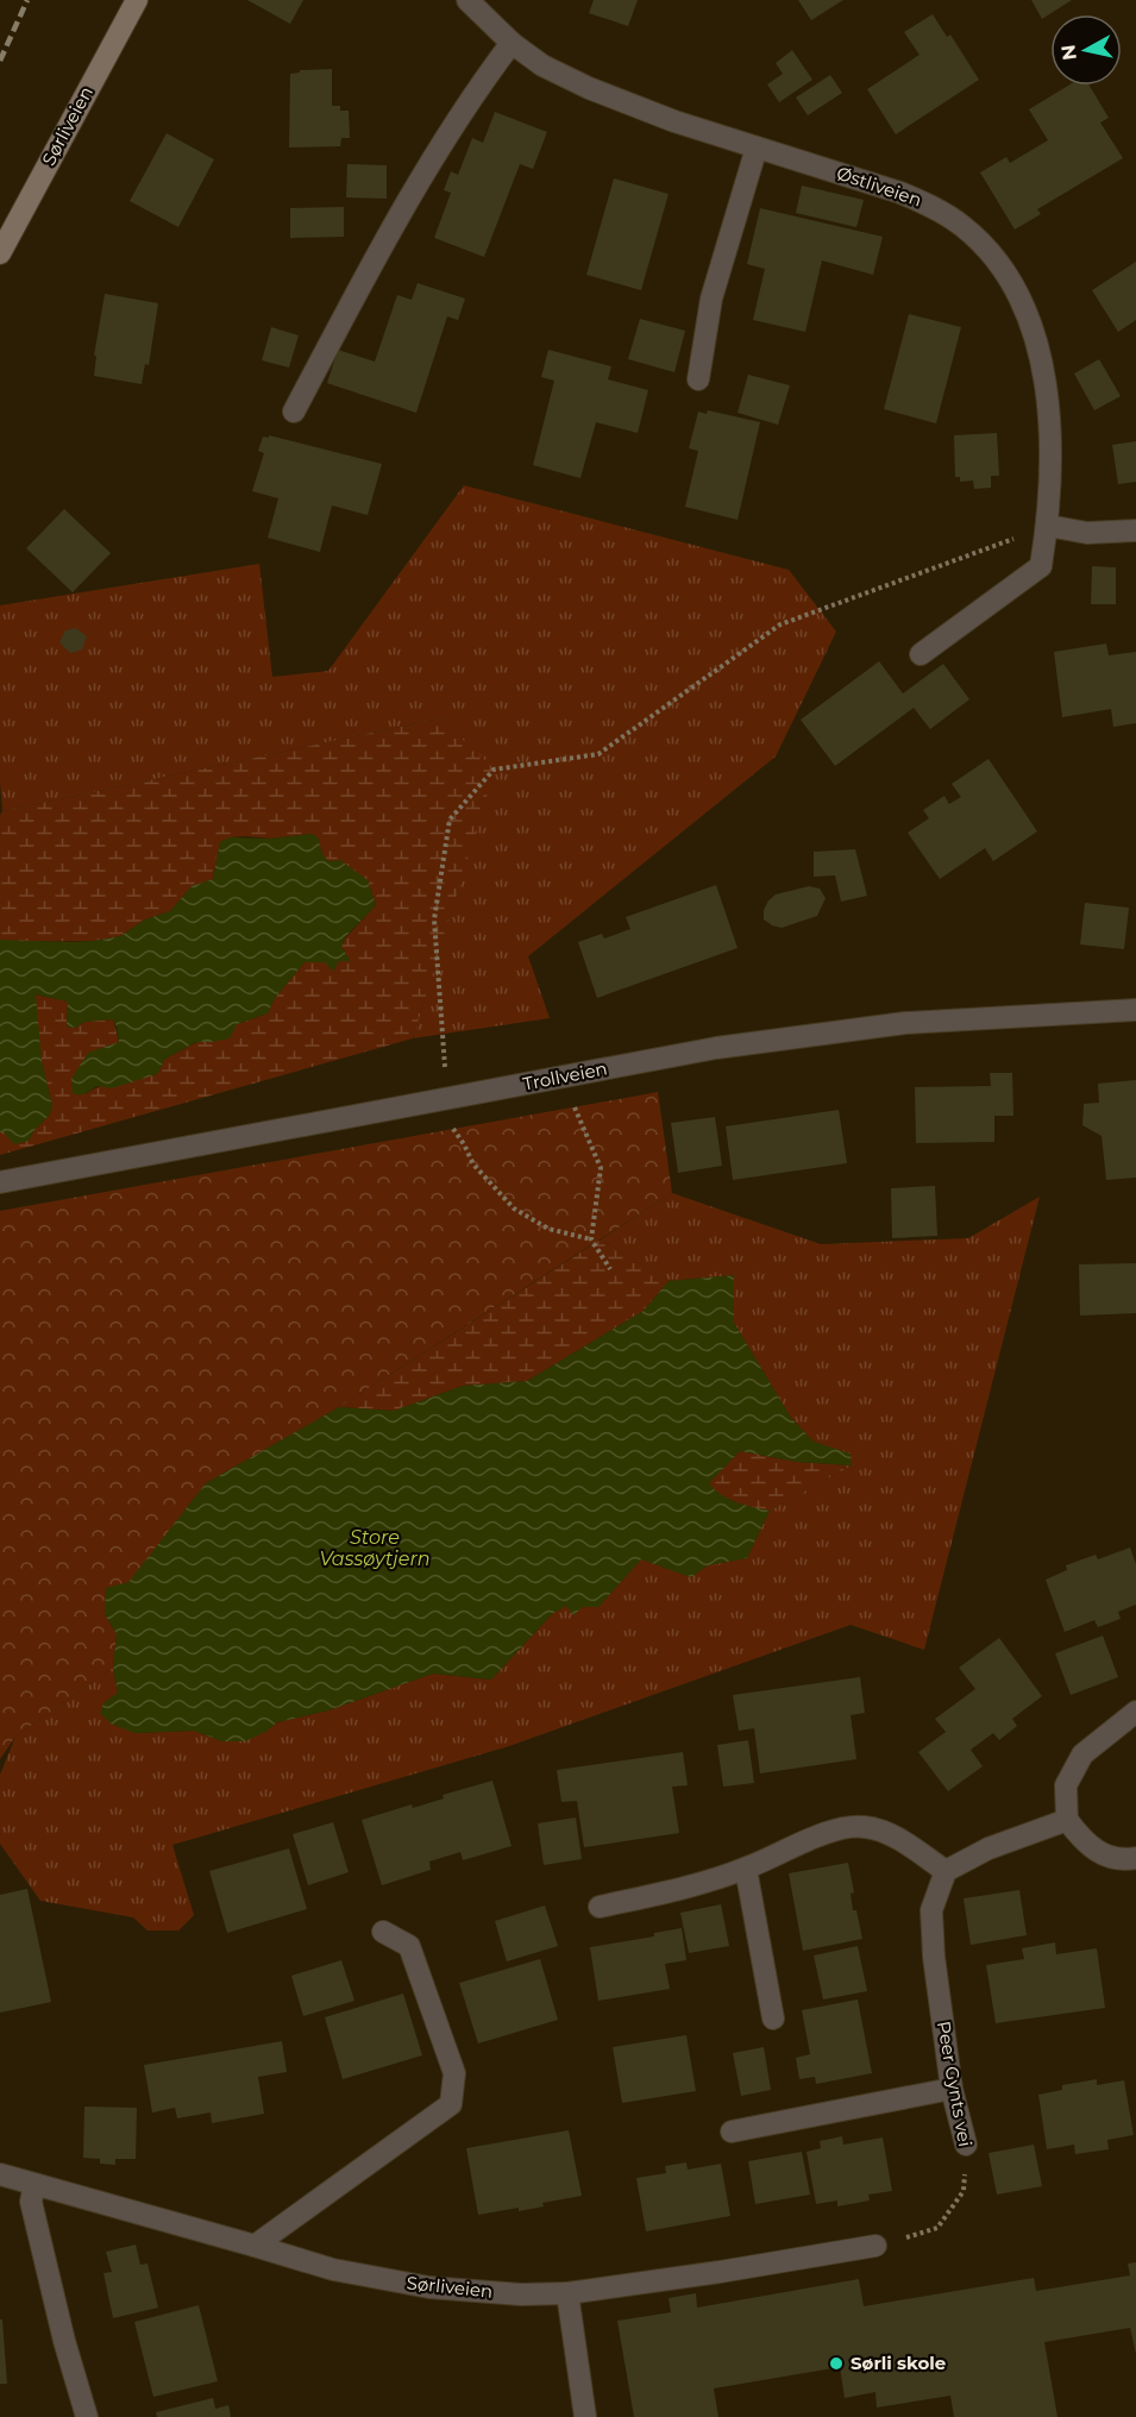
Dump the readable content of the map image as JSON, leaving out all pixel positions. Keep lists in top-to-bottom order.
{
  "streets": {
    "street": [
      "Sørliveien",
      "Østliveien",
      "Trollveien",
      "Peer Gynts vei"
    ]
  },
  "crossings": [
    ["Sørliveien", "Peer Gynts vei"]
  ],
  "water": ["Store Vassøytjern"],
  "places": ["Sørli skole"],
  "north": "left"
}
